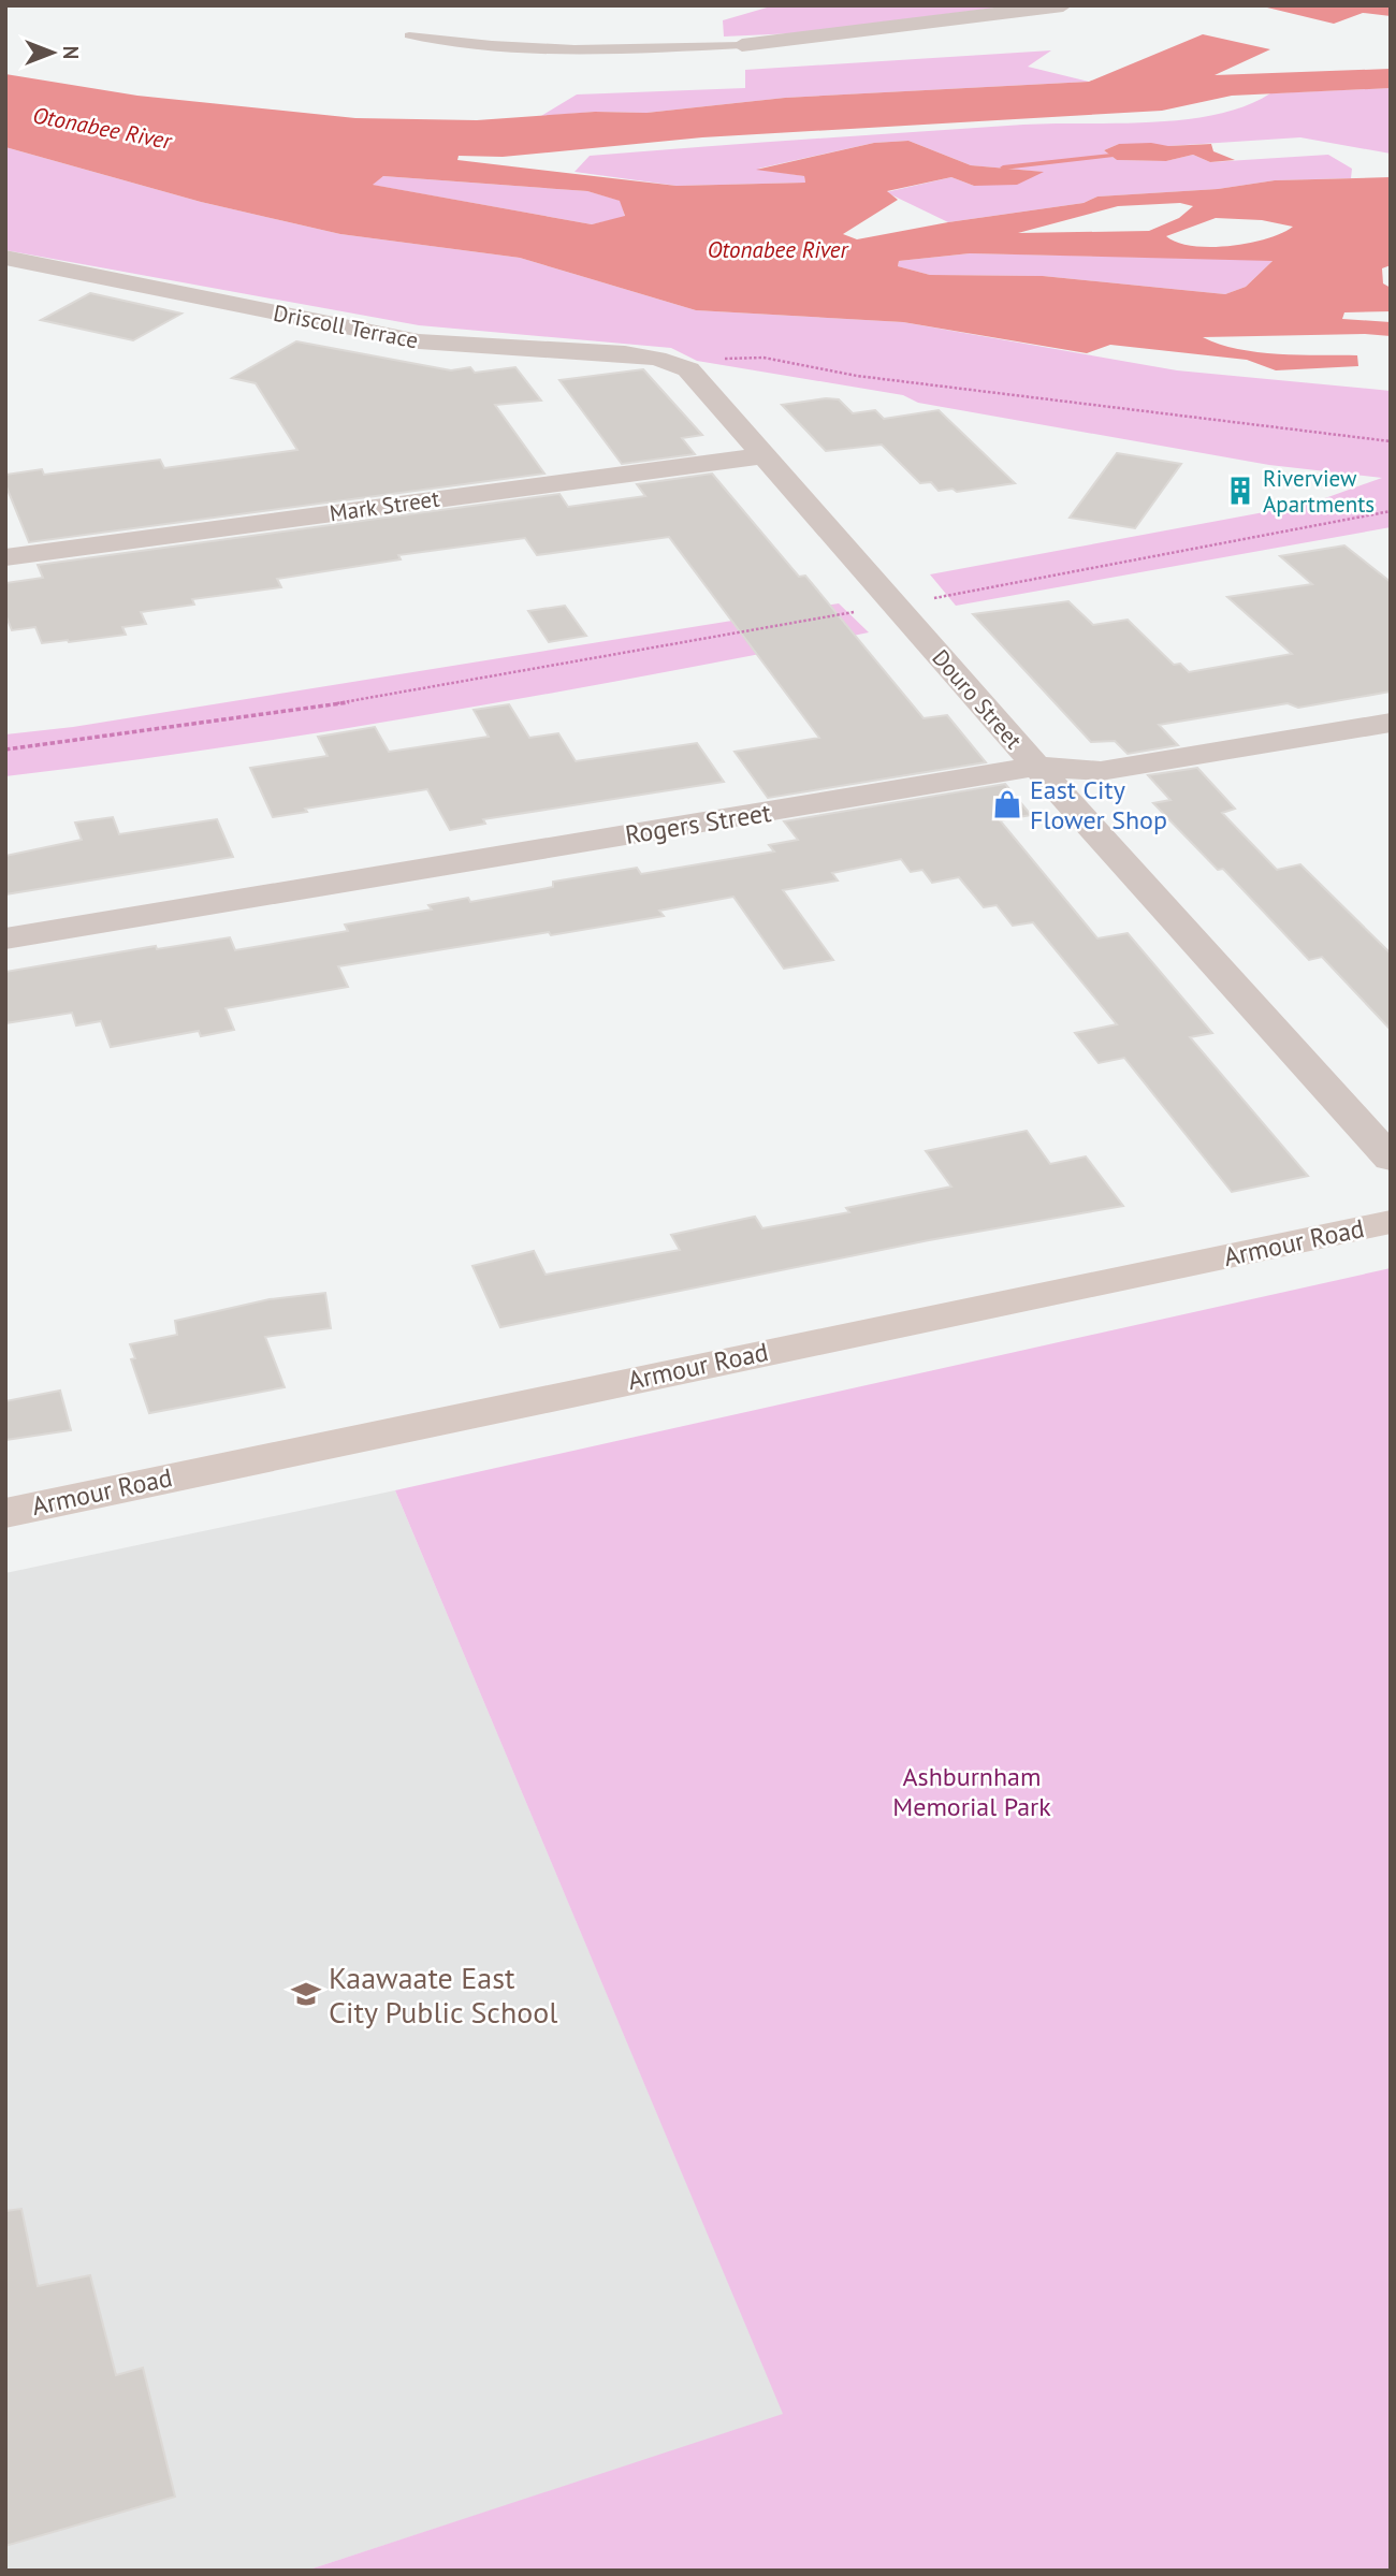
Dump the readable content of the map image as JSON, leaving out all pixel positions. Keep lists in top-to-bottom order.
{
  "streets": {
    "main road": ["Armour Road"],
    "street": [
      "Driscoll Terrace",
      "Mark Street",
      "Douro Street",
      "Rogers Street"
    ]
  },
  "crossings": [
    ["Driscoll Terrace", "Douro Street"],
    ["Mark Street", "Douro Street"],
    ["Douro Street", "Rogers Street"]
  ],
  "water": ["Otonabee River"],
  "parks": ["Ashburnham Memorial Park"],
  "places": {
    "building": ["Riverview Apartments"],
    "shop": ["East City Flower Shop"],
    "school or university": ["Kaawaate East City Public School"]
  },
  "north": "right"
}
